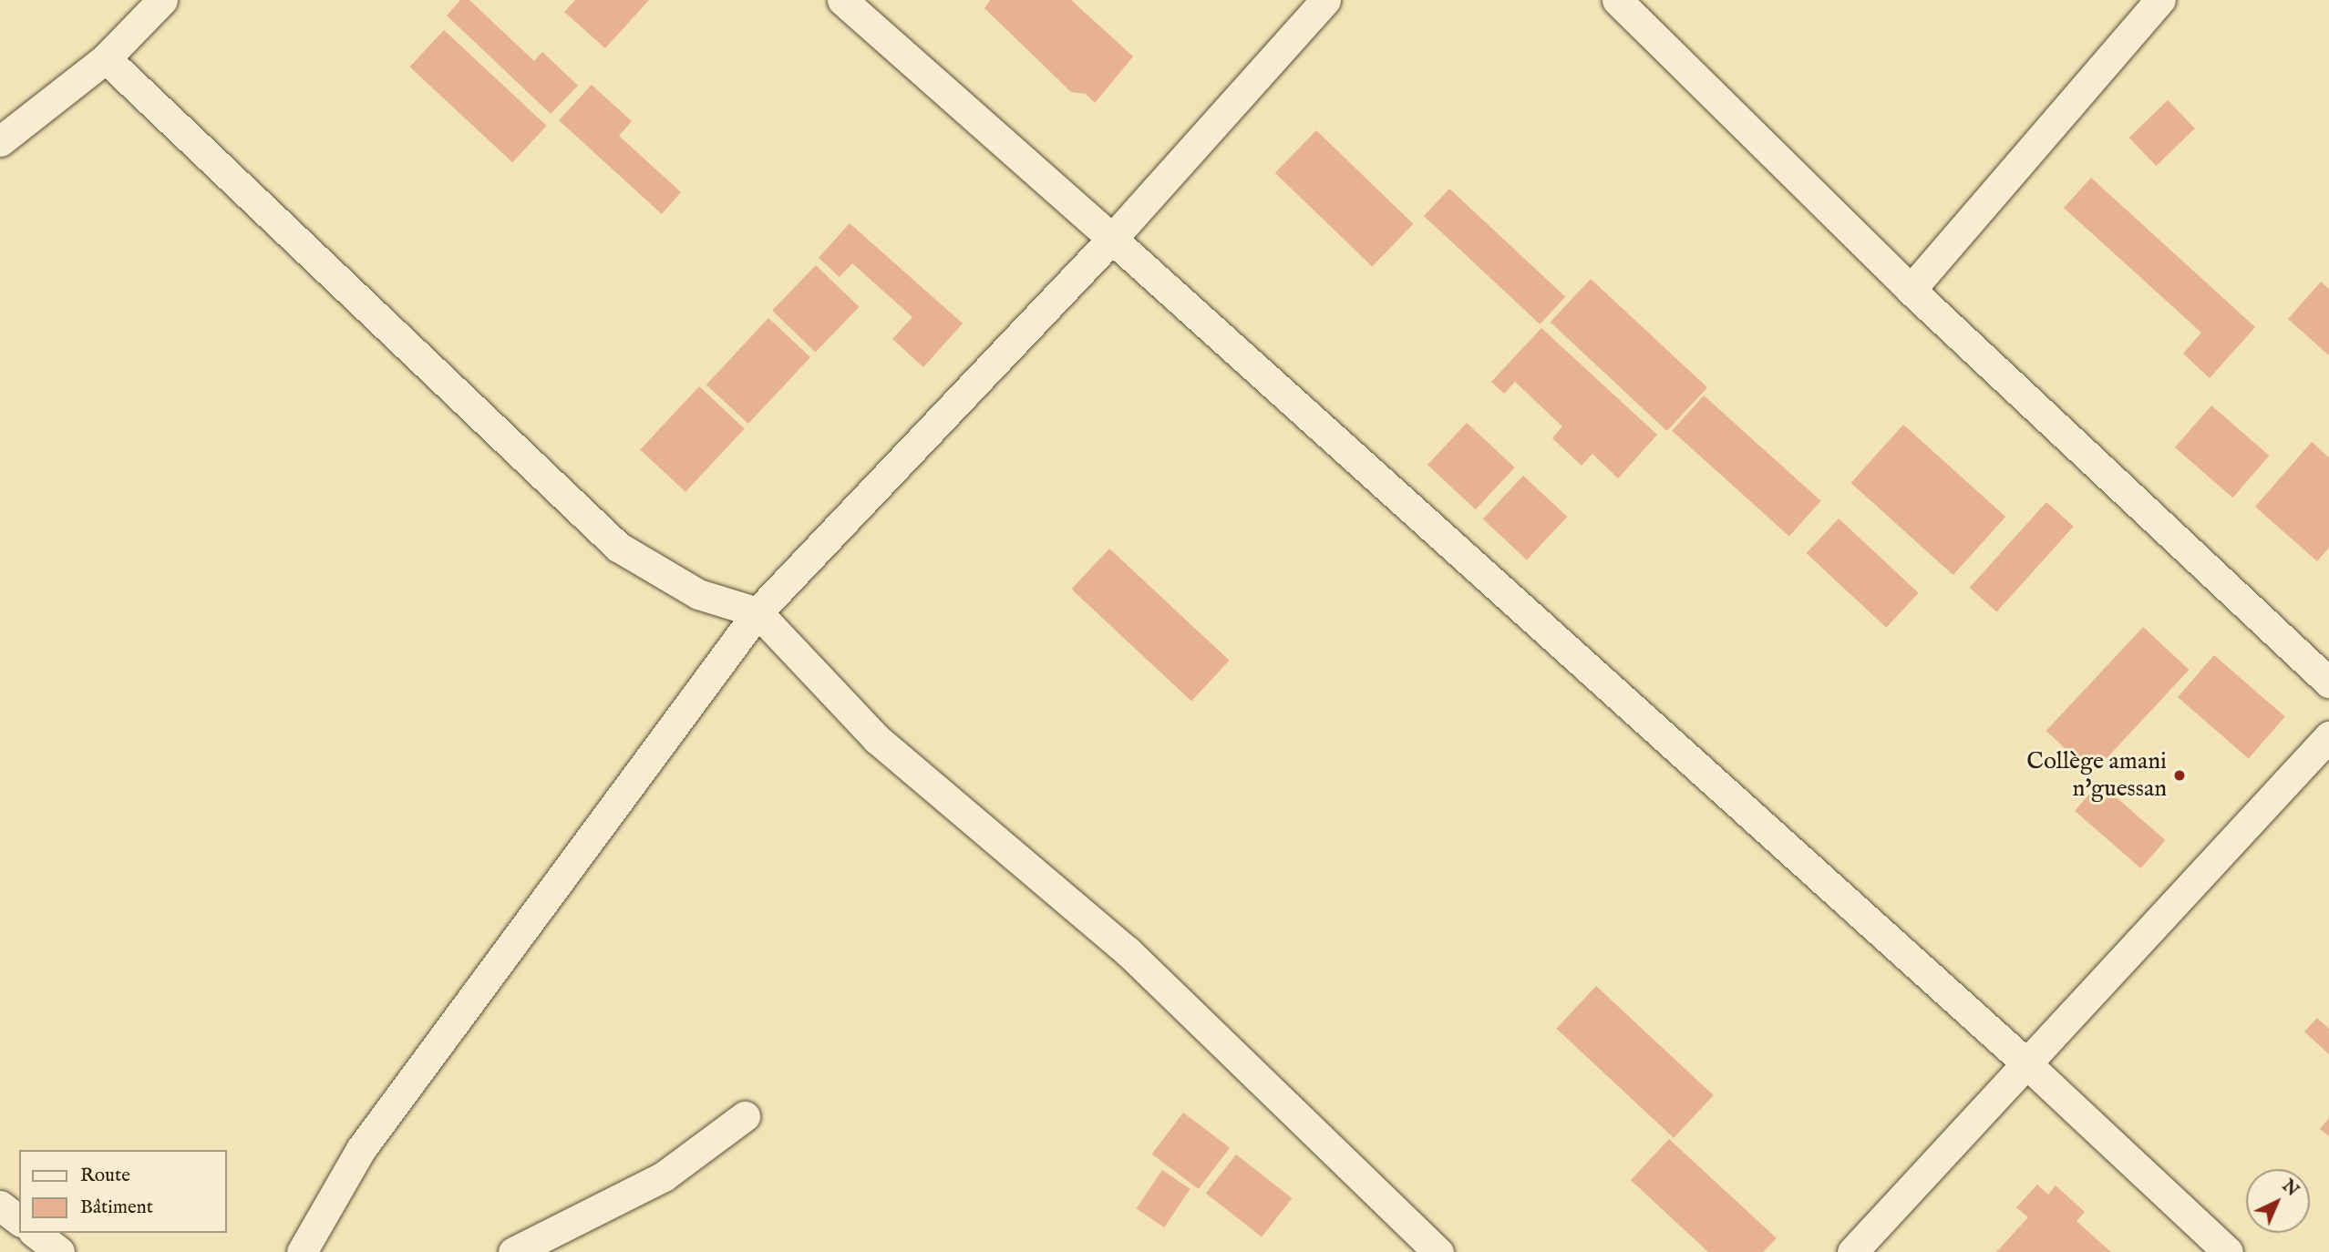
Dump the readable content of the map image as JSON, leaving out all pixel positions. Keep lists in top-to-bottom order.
{
  "places": ["Collège amani n'guessan"],
  "legend": ["Route", "Bâtiment"],
  "north": "top right"
}
